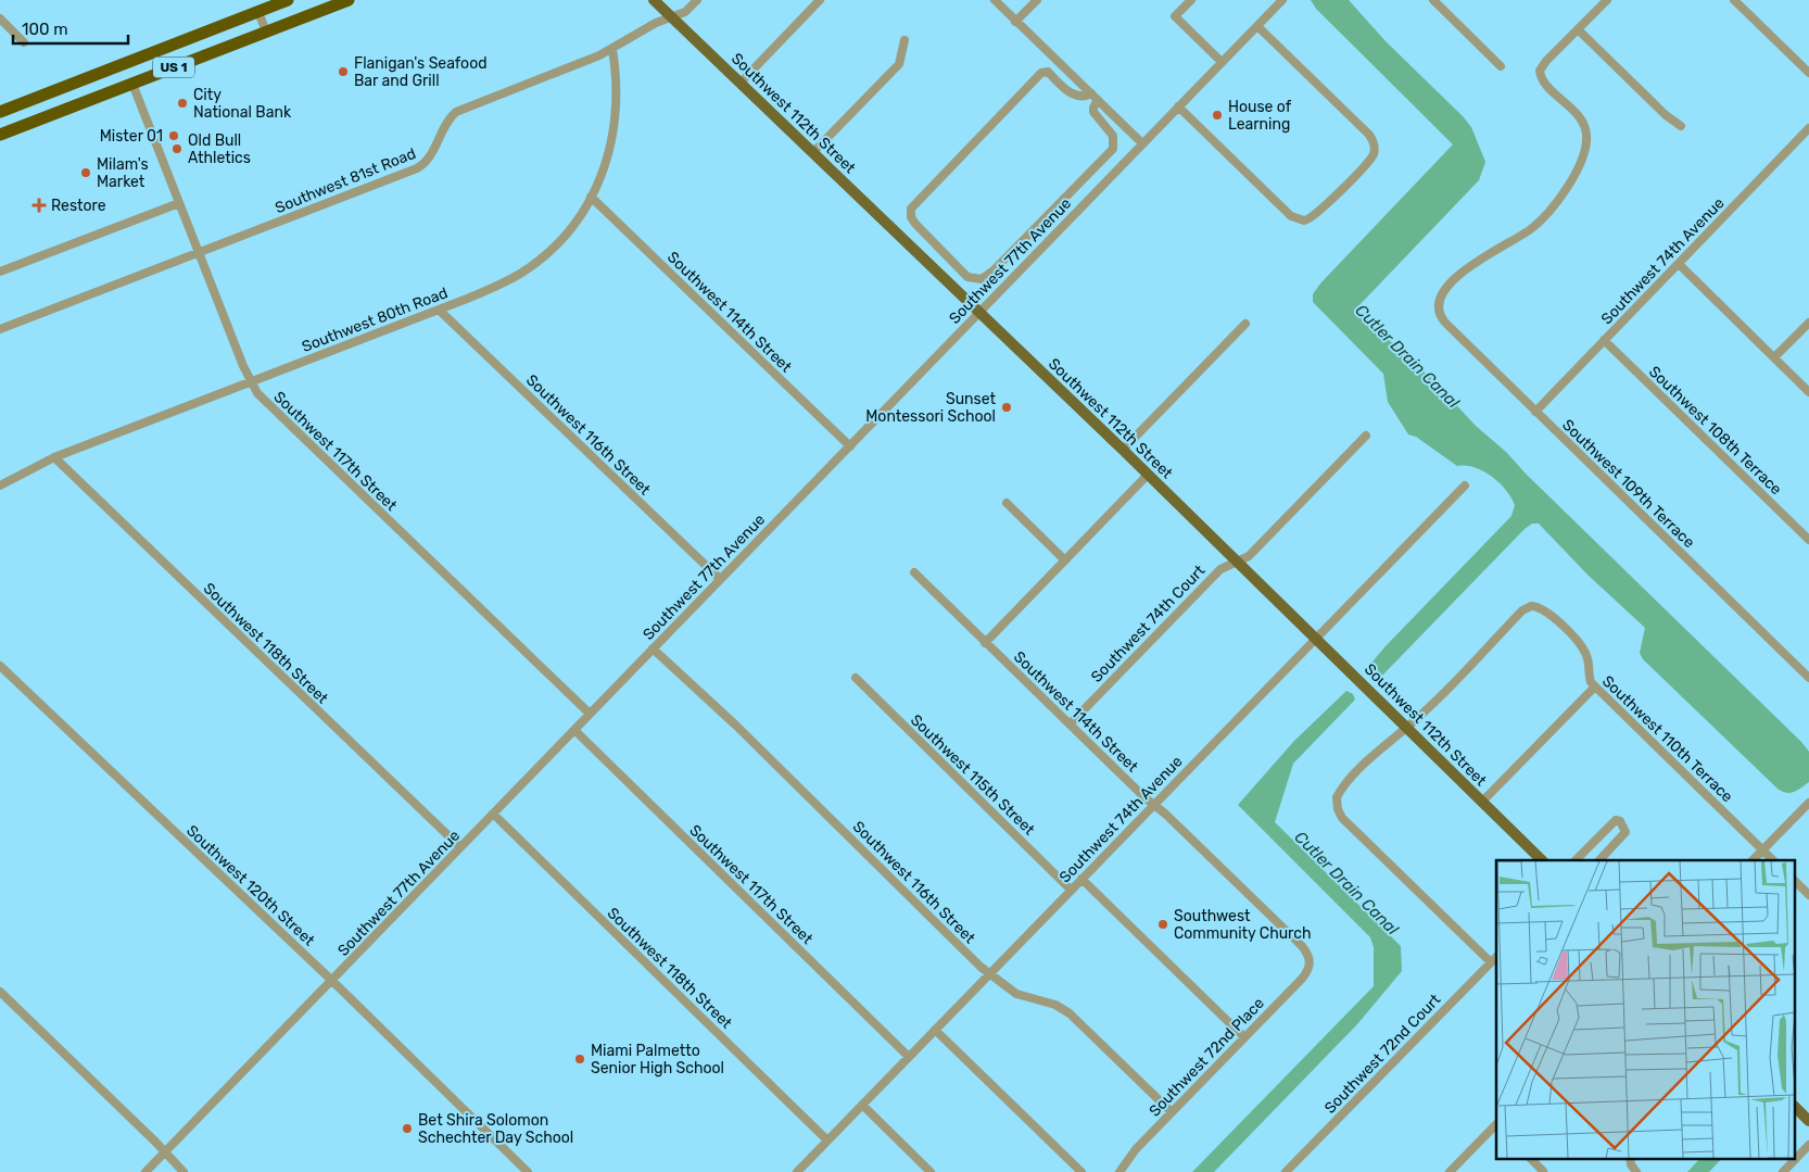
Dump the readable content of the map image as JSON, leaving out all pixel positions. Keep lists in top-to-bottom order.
{
  "streets": {
    "highway": ["US 1"],
    "main road": ["Southwest 112th Street"],
    "street": [
      "Southwest 81st Road",
      "Southwest 77th Avenue",
      "Southwest 74th Avenue",
      "Southwest 114th Street",
      "Southwest 80th Road",
      "Southwest 108th Terrace",
      "Southwest 116th Street",
      "Southwest 117th Street",
      "Southwest 109th Terrace",
      "Southwest 74th Court",
      "Southwest 118th Street",
      "Southwest 110th Terrace",
      "Southwest 115th Street",
      "Southwest 120th Street",
      "Southwest 72nd Court",
      "Southwest 72nd Place"
    ]
  },
  "crossings": [
    ["US 1", "Southwest 117th Street"],
    ["Southwest 112th Street", "Southwest 81st Road"],
    ["Southwest 112th Street", "Southwest 77th Avenue"],
    ["Southwest 112th Street", "Southwest 74th Avenue"],
    ["Southwest 112th Street", "Southwest 74th Court"],
    ["Southwest 112th Street", "Southwest 110th Terrace"],
    ["Southwest 81st Road", "Southwest 80th Road"],
    ["Southwest 81st Road", "Southwest 117th Street"],
    ["Southwest 77th Avenue", "Southwest 114th Street"],
    ["Southwest 77th Avenue", "Southwest 116th Street"],
    ["Southwest 77th Avenue", "Southwest 117th Street"],
    ["Southwest 77th Avenue", "Southwest 118th Street"],
    ["Southwest 77th Avenue", "Southwest 120th Street"],
    ["Southwest 74th Avenue", "Southwest 114th Street"],
    ["Southwest 74th Avenue", "Southwest 108th Terrace"],
    ["Southwest 74th Avenue", "Southwest 116th Street"],
    ["Southwest 74th Avenue", "Southwest 117th Street"],
    ["Southwest 74th Avenue", "Southwest 109th Terrace"],
    ["Southwest 74th Avenue", "Southwest 118th Street"],
    ["Southwest 74th Avenue", "Southwest 115th Street"],
    ["Southwest 114th Street", "Southwest 80th Road"],
    ["Southwest 114th Street", "Southwest 74th Court"],
    ["Southwest 114th Street", "Southwest 72nd Place"],
    ["Southwest 80th Road", "Southwest 116th Street"],
    ["Southwest 80th Road", "Southwest 117th Street"],
    ["Southwest 80th Road", "Southwest 118th Street"],
    ["Southwest 116th Street", "Southwest 72nd Place"]
  ],
  "water": ["Cutler Drain Canal"],
  "places": {
    "other": [
      "Flanigan's Seafood Bar and Grill",
      "City National Bank",
      "House of Learning",
      "Mister 01",
      "Old Bull Athletics",
      "Milam's Market",
      "Sunset Montessori School",
      "Southwest Community Church",
      "Miami Palmetto Senior High School",
      "Bet Shira Solomon Schechter Day School"
    ],
    "health": ["Restore"]
  },
  "scale_bar": "100 m"
}
